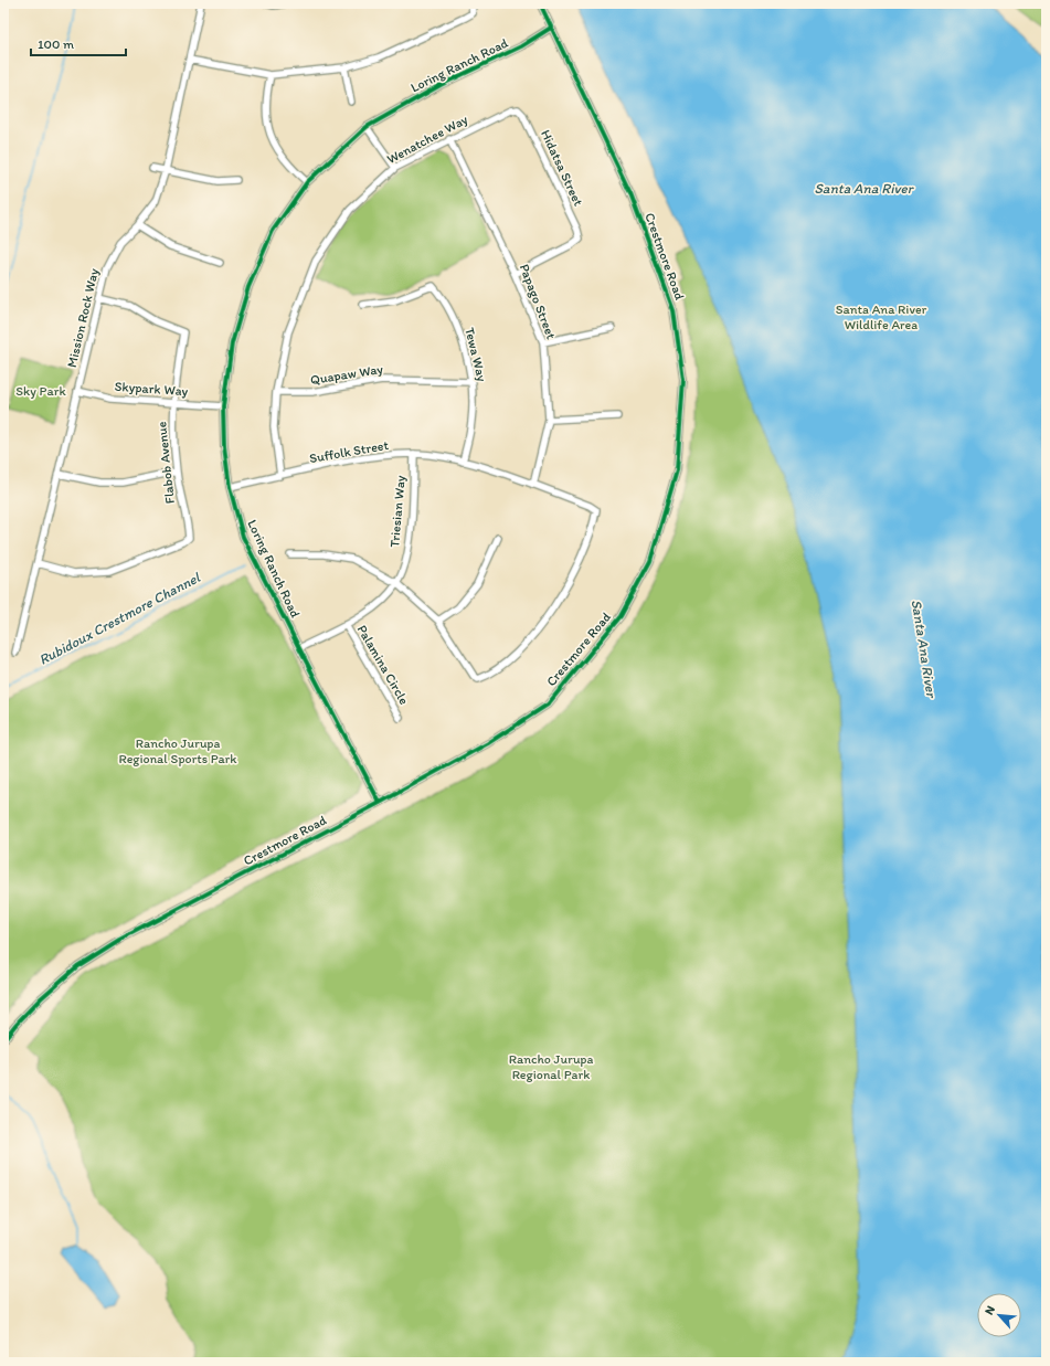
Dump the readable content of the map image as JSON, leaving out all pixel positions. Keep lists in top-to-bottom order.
{
  "streets": {
    "street": [
      "Loring Ranch Road",
      "Wenatchee Way",
      "Hidatsa Street",
      "Crestmore Road",
      "Papago Street",
      "Mission Rock Way",
      "Tewa Way",
      "Quapaw Way",
      "Skypark Way",
      "Suffolk Street",
      "Flabob Avenue",
      "Triesian Way",
      "Palamina Circle"
    ]
  },
  "crossings": [
    ["Loring Ranch Road", "Crestmore Road"],
    ["Loring Ranch Road", "Skypark Way"],
    ["Loring Ranch Road", "Suffolk Street"],
    ["Loring Ranch Road", "Triesian Way"],
    ["Wenatchee Way", "Hidatsa Street"],
    ["Wenatchee Way", "Papago Street"],
    ["Wenatchee Way", "Quapaw Way"],
    ["Wenatchee Way", "Suffolk Street"],
    ["Hidatsa Street", "Papago Street"],
    ["Papago Street", "Suffolk Street"],
    ["Mission Rock Way", "Skypark Way"],
    ["Mission Rock Way", "Flabob Avenue"],
    ["Tewa Way", "Quapaw Way"],
    ["Tewa Way", "Suffolk Street"],
    ["Skypark Way", "Flabob Avenue"],
    ["Suffolk Street", "Triesian Way"],
    ["Triesian Way", "Palamina Circle"]
  ],
  "water": ["Santa Ana River", "Rubidoux Crestmore Channel"],
  "parks": [
    "Santa Ana River Wildlife Area",
    "Sky Park",
    "Rancho Jurupa Regional Sports Park",
    "Rancho Jurupa Regional Park"
  ],
  "scale_bar": "100 m",
  "north": "top left"
}
